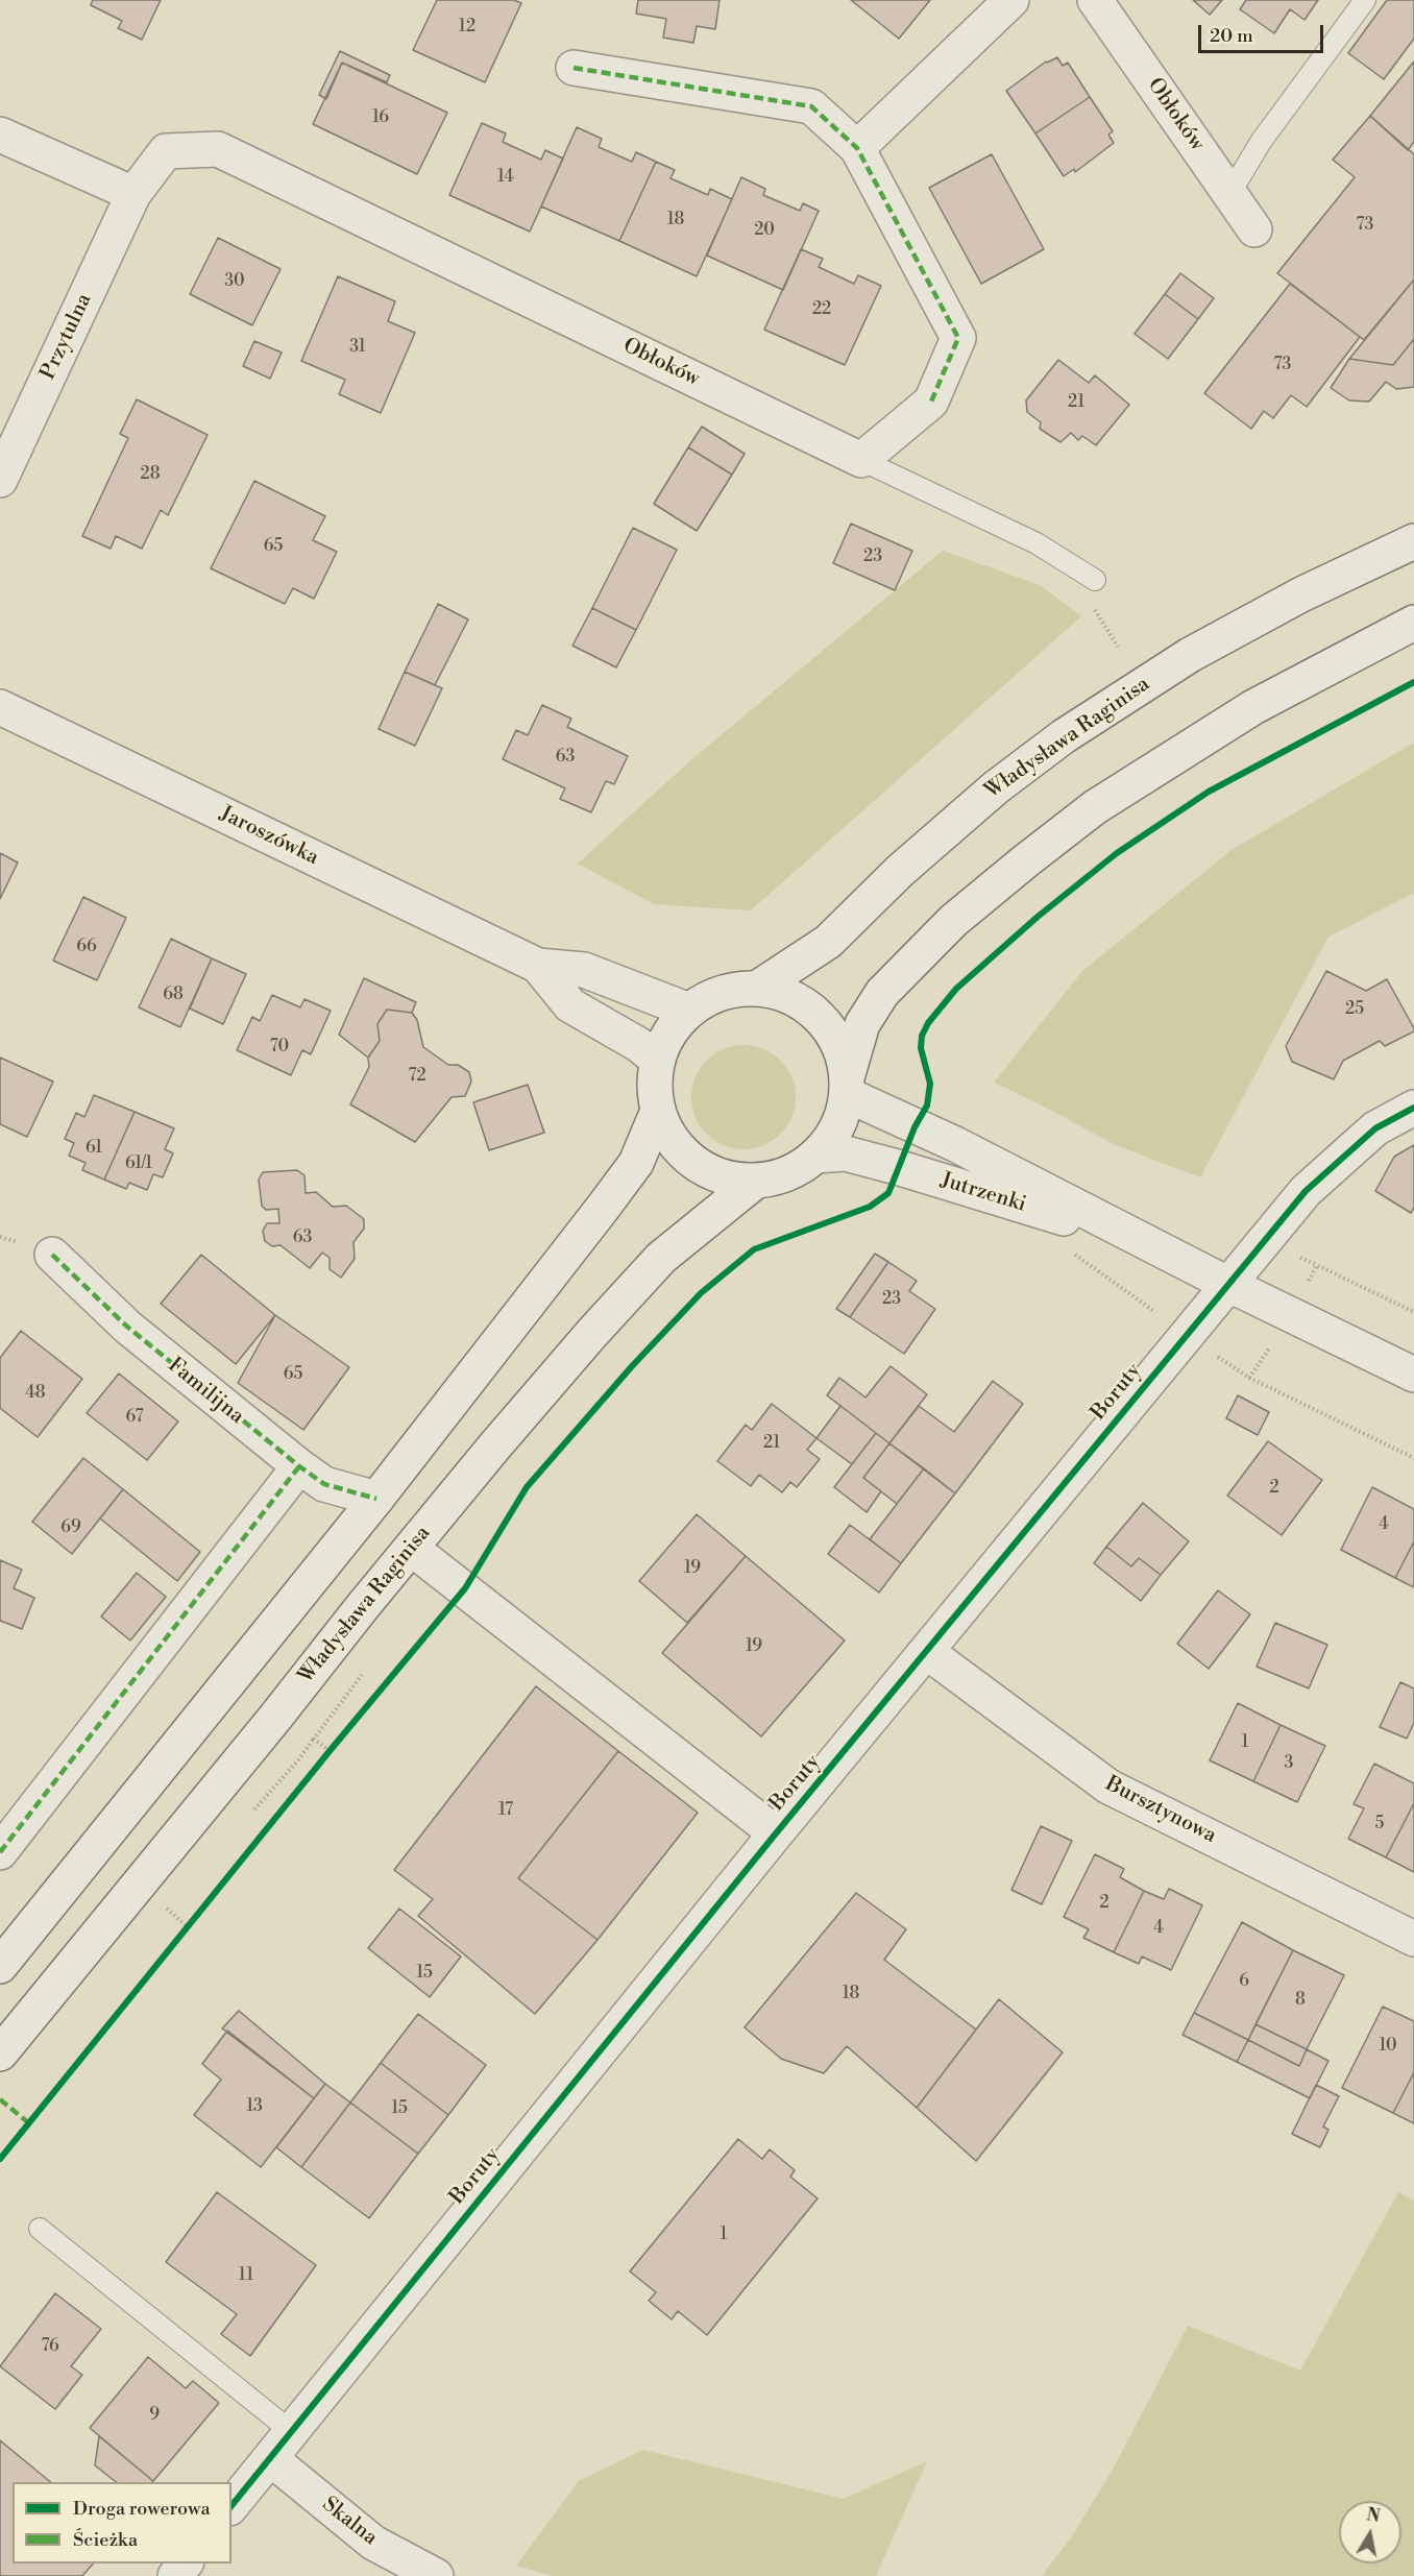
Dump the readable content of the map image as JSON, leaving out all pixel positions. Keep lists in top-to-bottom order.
{
  "streets": {
    "street": [
      "Obłoków",
      "Przytulna",
      "Władysława Raginisa",
      "Jaroszówka",
      "Jutrzenki",
      "Familijna",
      "Boruty",
      "Bursztynowa",
      "Skalna"
    ]
  },
  "crossings": [
    ["Obłoków", "Przytulna"],
    ["Władysława Raginisa", "Jaroszówka"],
    ["Władysława Raginisa", "Jutrzenki"],
    ["Jaroszówka", "Jutrzenki"],
    ["Jutrzenki", "Boruty"],
    ["Boruty", "Bursztynowa"],
    ["Boruty", "Skalna"]
  ],
  "house_numbers": [
    "12",
    "16",
    "14",
    "18",
    "73",
    "20",
    "30",
    "22",
    "31",
    "73",
    "21",
    "28",
    "65",
    "23",
    "63",
    "66",
    "68",
    "25",
    "70",
    "72",
    "61",
    "61/1",
    "63",
    "23",
    "65",
    "48",
    "67",
    "21",
    "2",
    "4",
    "69",
    "19",
    "19",
    "1",
    "3",
    "17",
    "5",
    "2",
    "4",
    "15",
    "6",
    "18",
    "8",
    "10",
    "13",
    "15",
    "1",
    "11",
    "76",
    "9"
  ],
  "legend": ["Droga rowerowa", "Ścieżka"],
  "scale_bar": "20 m",
  "north": "top"
}
